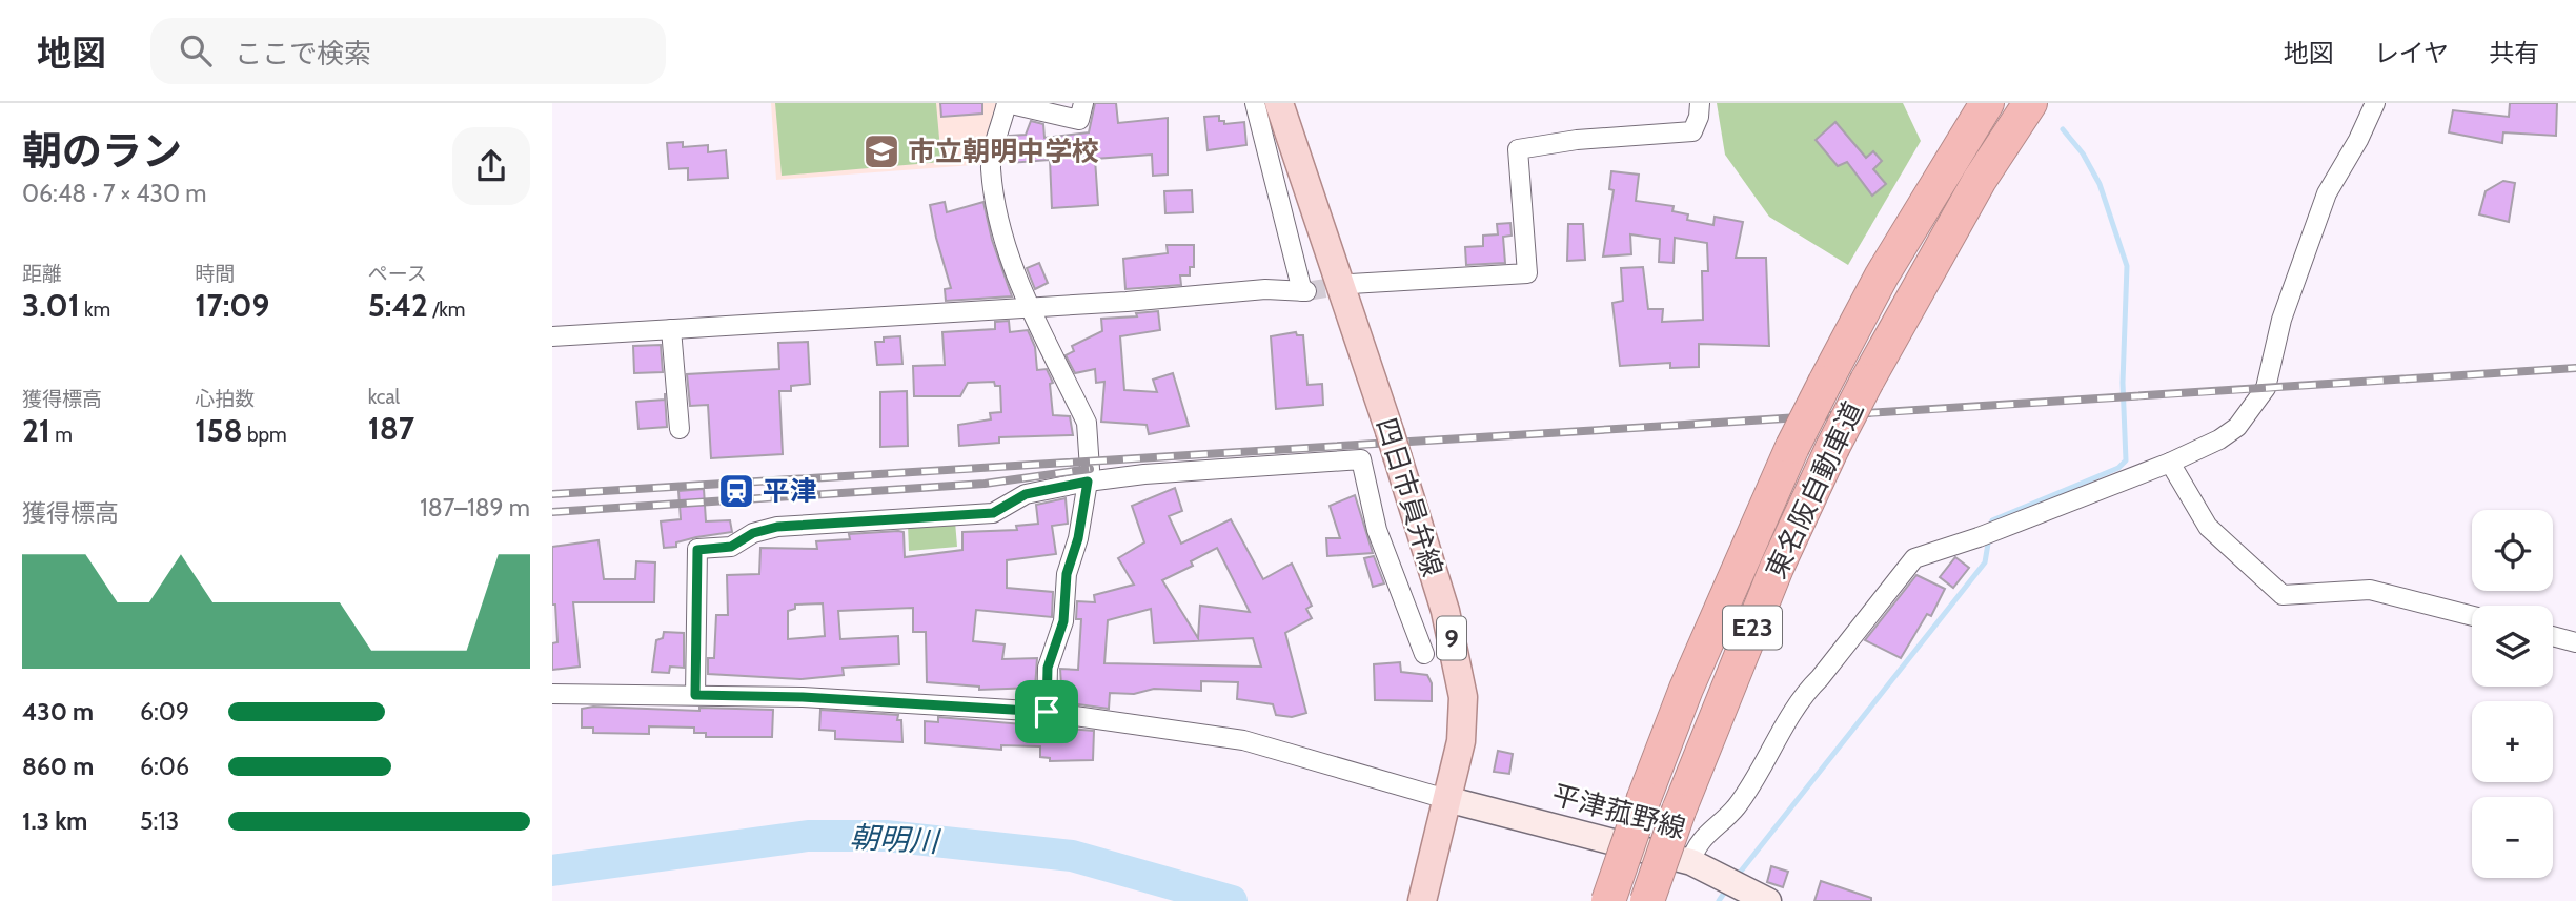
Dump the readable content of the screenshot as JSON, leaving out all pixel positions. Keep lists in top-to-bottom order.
{
  "streets": {
    "highway": ["東名阪自動車道", "E23"],
    "main road": ["四日市員弁線", "9", "平津菰野線"]
  },
  "crossings": [
    ["四日市員弁線", "平津菰野線"]
  ],
  "water": ["朝明川"],
  "places": {
    "school or university": ["市立朝明中学校"],
    "station": ["平津"]
  },
  "page": {
    "header": "地図",
    "search": "ここで検索",
    "nav": ["地図", "レイヤ", "共有"],
    "heading": ["朝のラン", "06:48 · 7 × 430 m"],
    "stats": [
      ["距離", "3.01 km"],
      ["時間", "17:09"],
      ["ペース", "5:42 /km"],
      ["獲得標高", "21 m"],
      ["心拍数", "158 bpm"],
      ["kcal", "187"]
    ],
    "chart": ["獲得標高", "187–189 m"],
    "map_buttons": ["+", "−"],
    "list": [
      {
        "name": "430 m",
        "note": "6:09"
      },
      {
        "name": "860 m",
        "note": "6:06"
      },
      {
        "name": "1.3 km",
        "note": "5:13"
      }
    ]
  }
}
